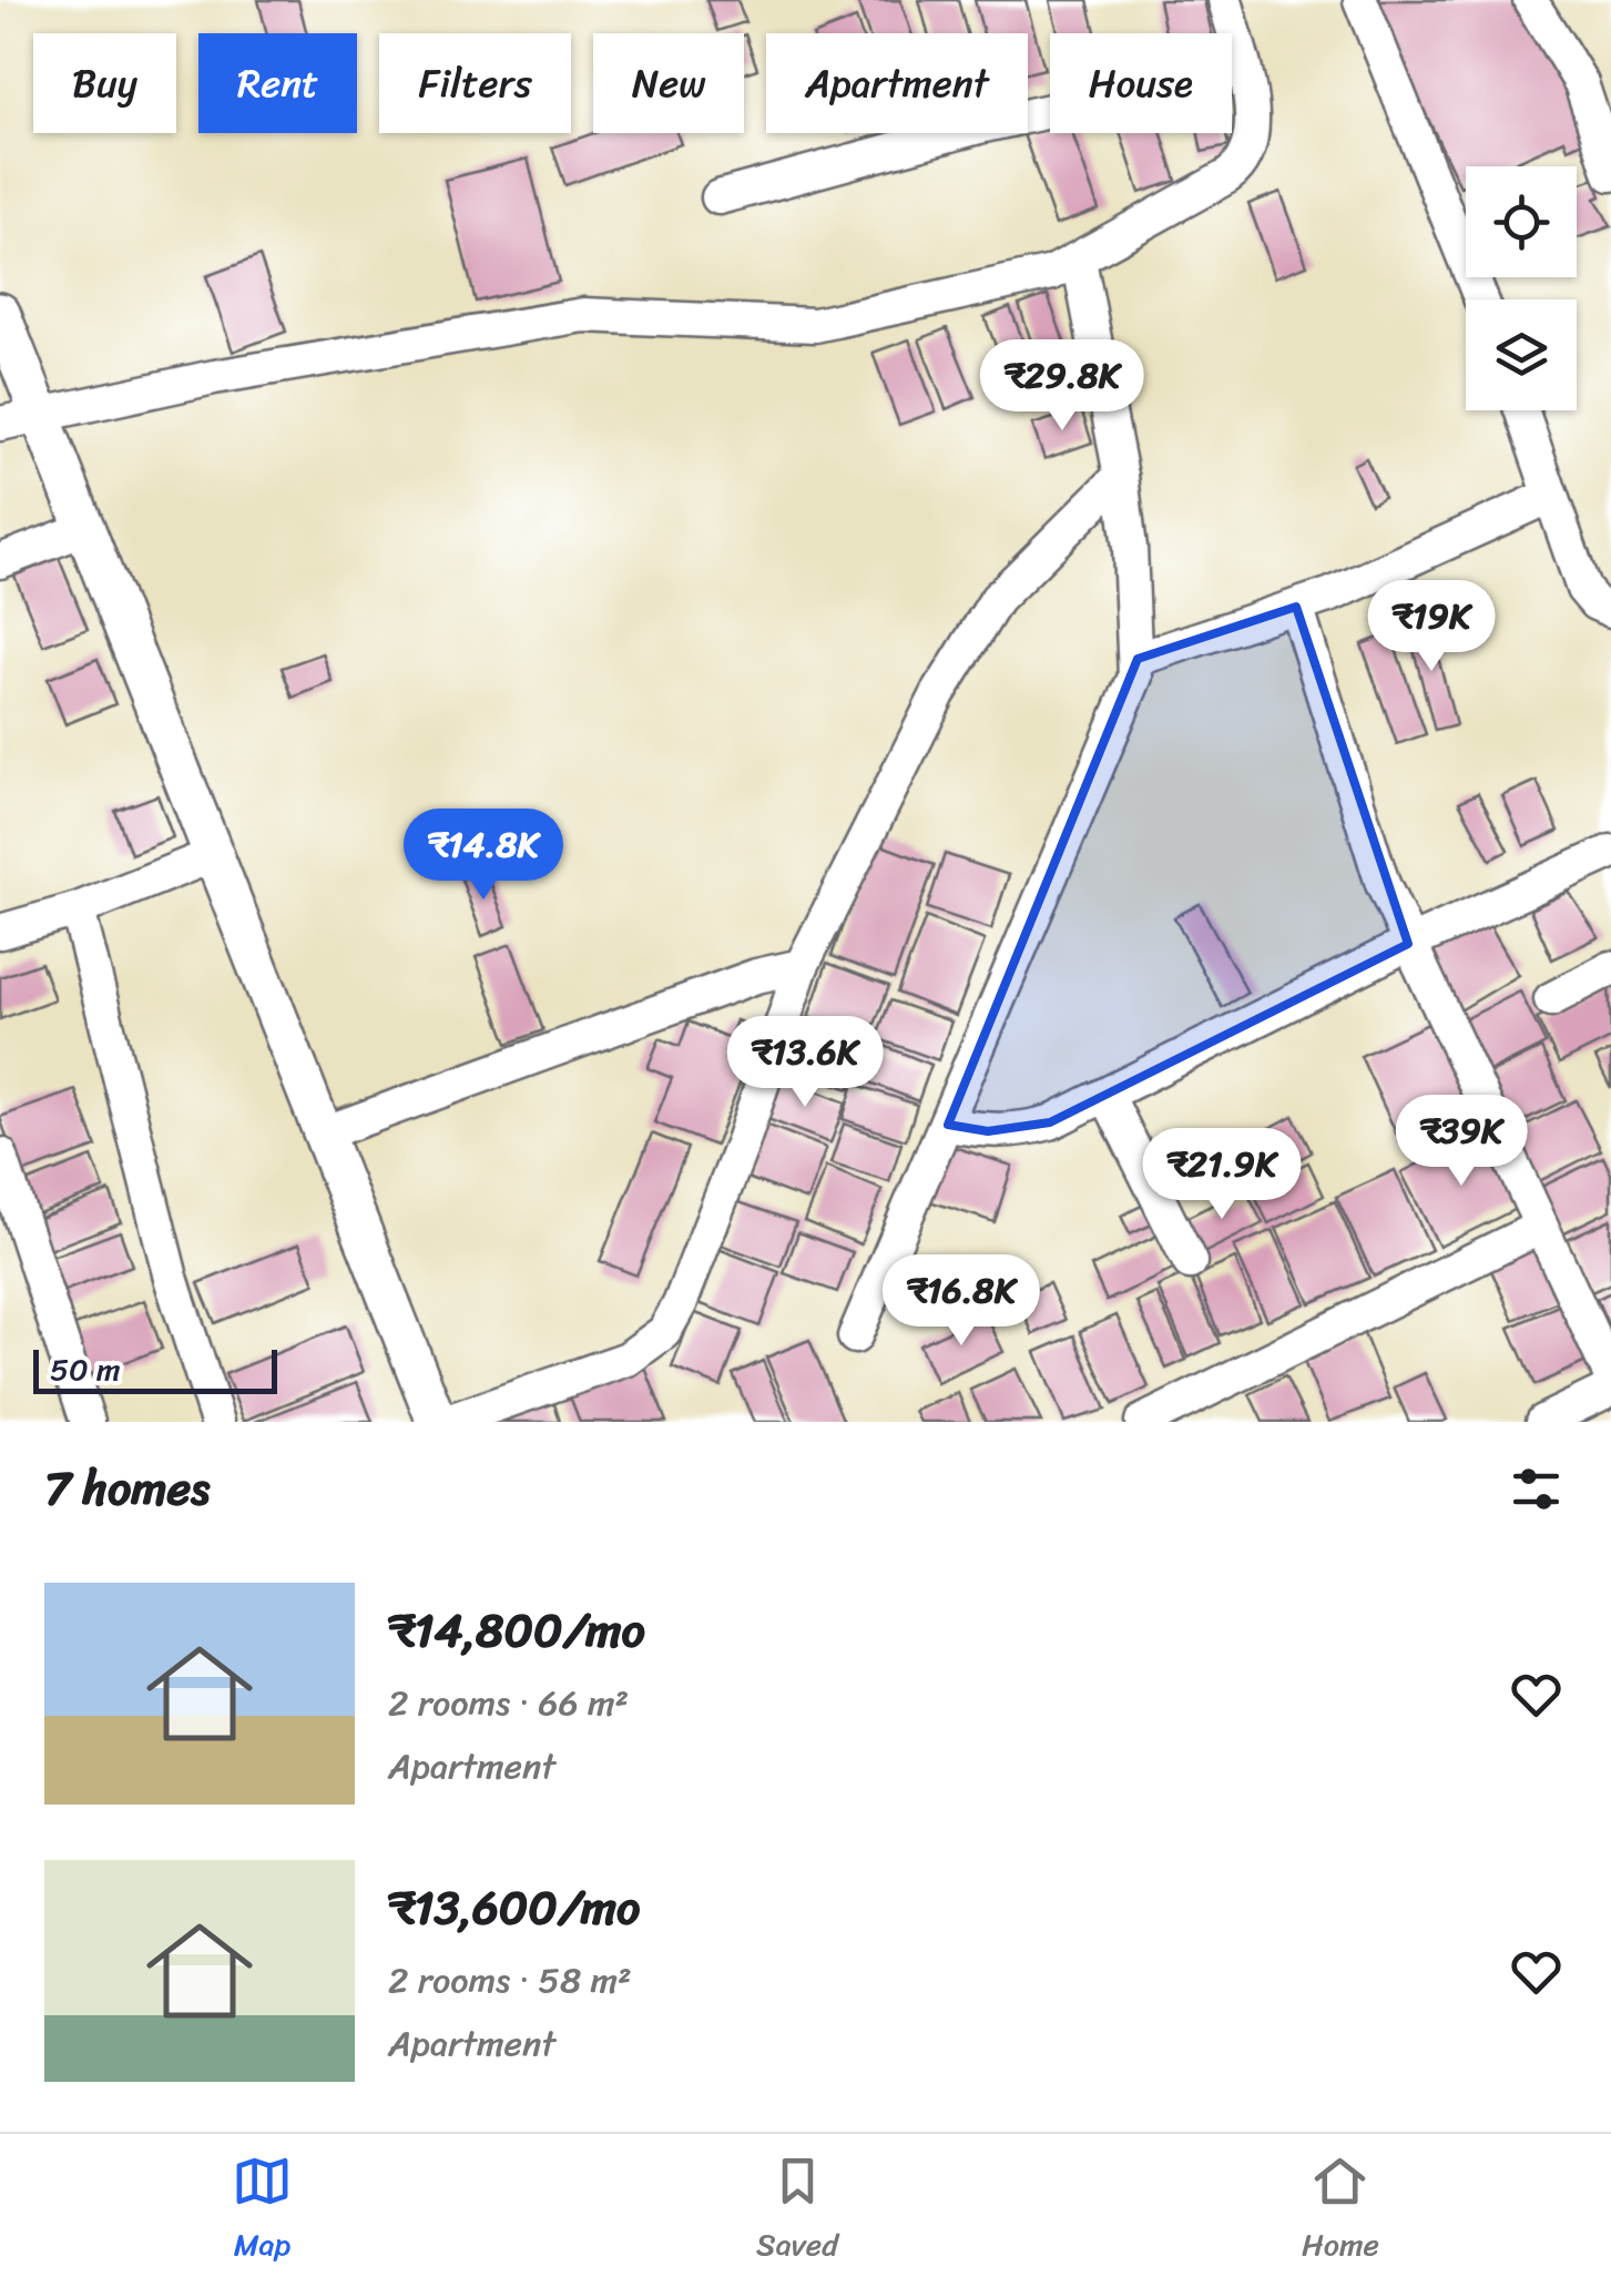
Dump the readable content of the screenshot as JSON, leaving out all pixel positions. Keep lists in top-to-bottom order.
{
  "scale_bar": "50 m",
  "page": {
    "chip": [
      "Buy",
      "Rent",
      "Filters",
      "New",
      "Apartment",
      "House"
    ],
    "price": [
      "₹29.8K",
      "₹19K",
      "₹14.8K",
      "₹13.6K",
      "₹39K",
      "₹21.9K",
      "₹16.8K"
    ],
    "scale": "50 m",
    "heading": "7 homes",
    "list": [
      {
        "name": "₹14,800/mo",
        "note": "2 rooms · 66 m² · Apartment"
      },
      {
        "name": "₹13,600/mo",
        "note": "2 rooms · 58 m² · Apartment"
      }
    ],
    "tabs": ["Map", "Saved", "Home"]
  }
}
